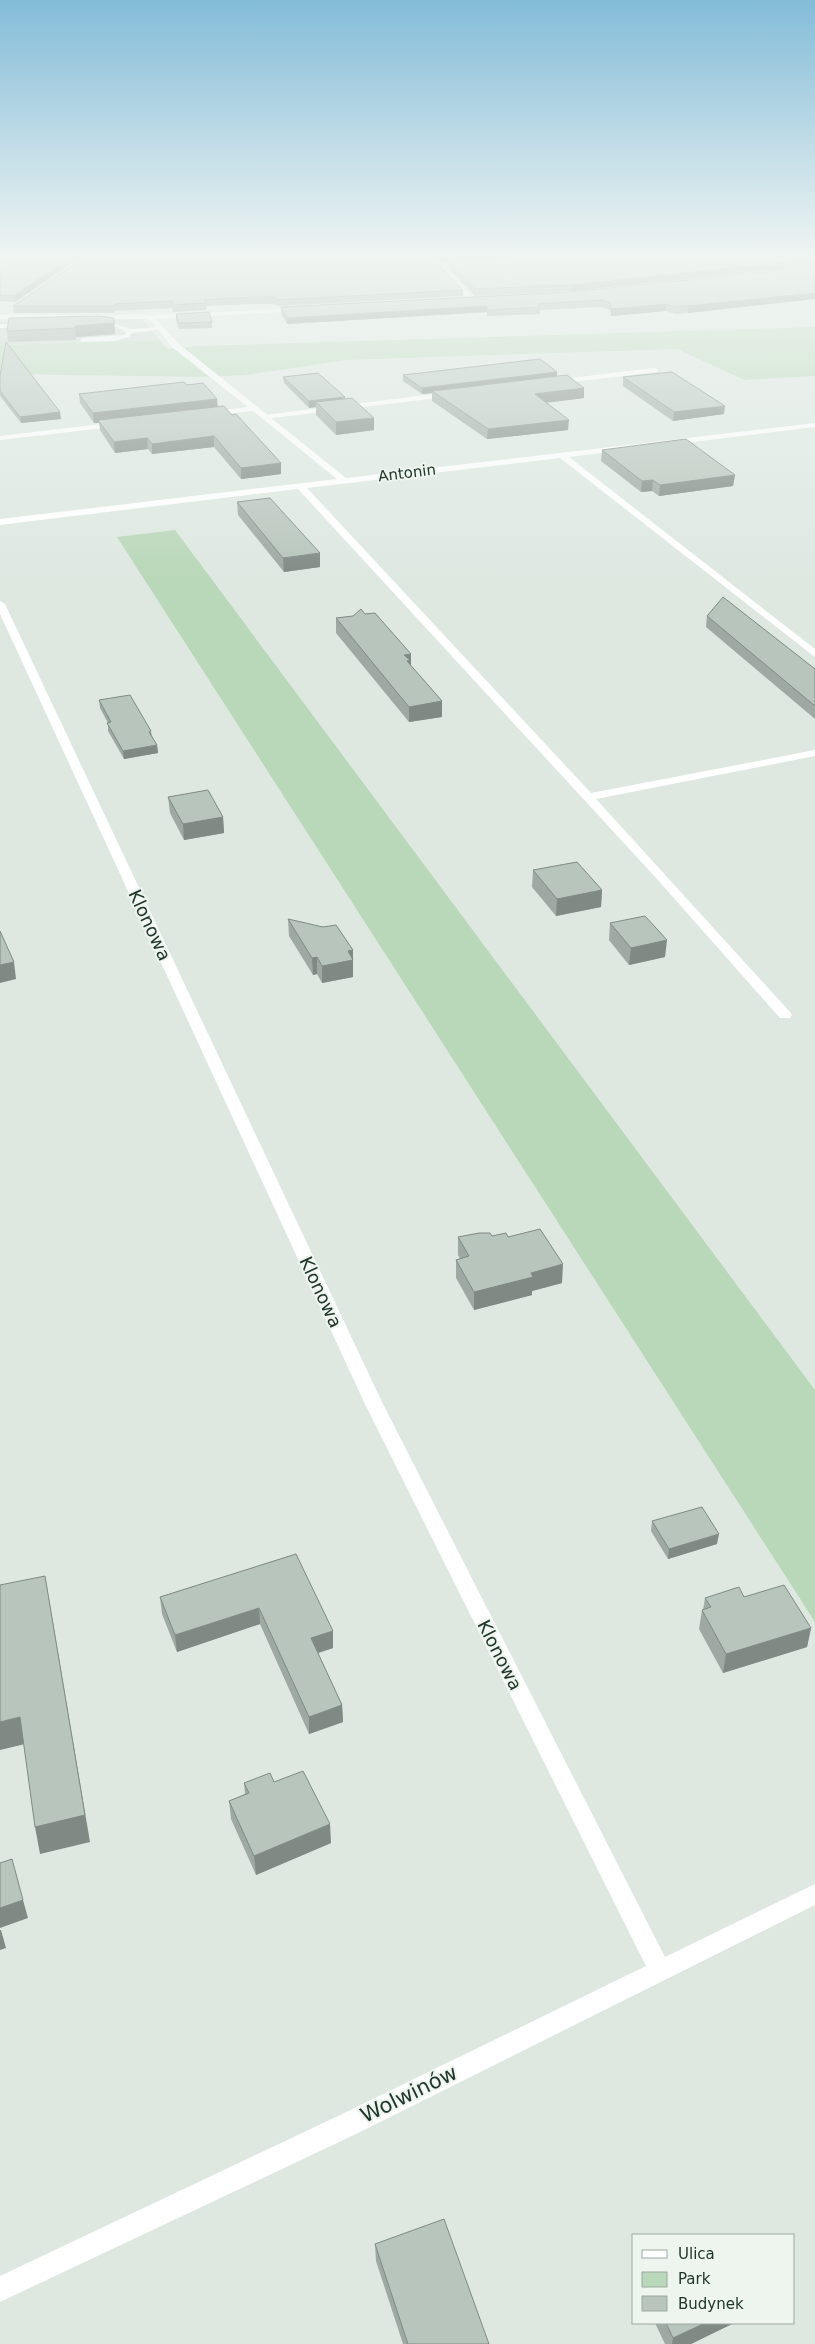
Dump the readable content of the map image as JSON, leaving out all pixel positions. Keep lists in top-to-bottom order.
{
  "streets": {
    "street": ["Antonin", "Klonowa", "Wolwinów"]
  },
  "crossings": [
    ["Klonowa", "Wolwinów"]
  ],
  "legend": ["Ulica", "Park", "Budynek"]
}
